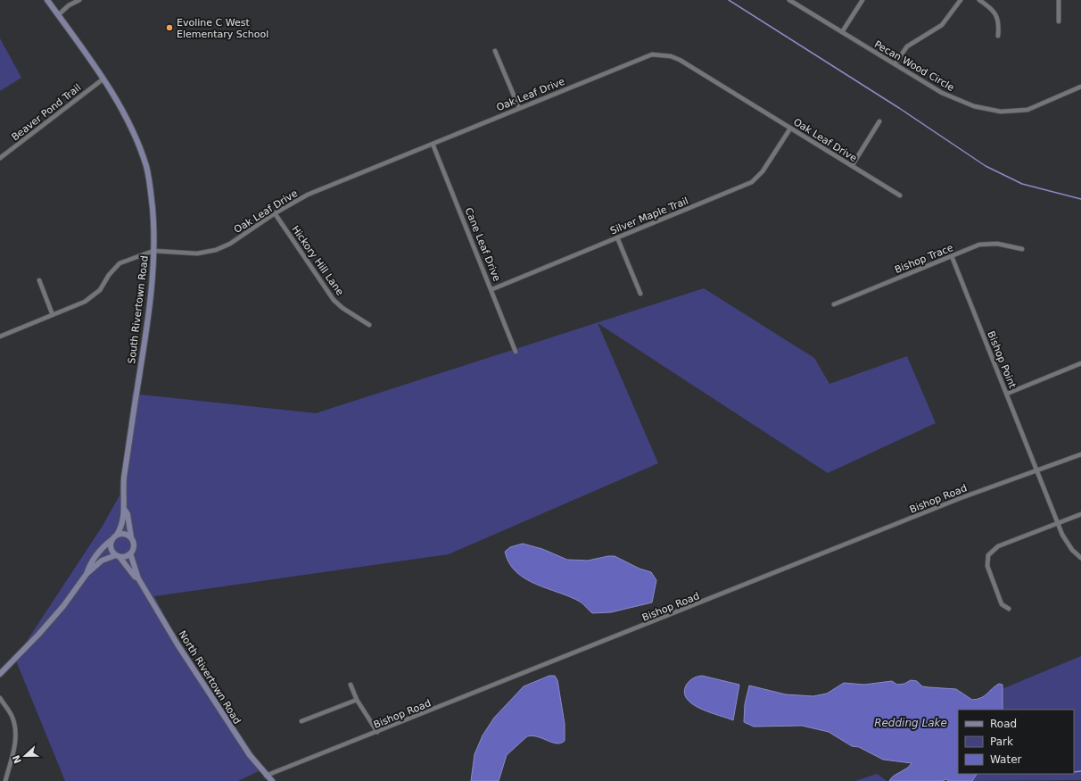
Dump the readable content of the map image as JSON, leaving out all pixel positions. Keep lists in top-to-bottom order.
{
  "streets": {
    "main road": ["South Rivertown Road", "North Rivertown Road"],
    "street": [
      "Pecan Wood Circle",
      "Oak Leaf Drive",
      "Beaver Pond Trail",
      "Silver Maple Trail",
      "Cane Leaf Drive",
      "Bishop Trace",
      "Hickory Hill Lane",
      "Bishop Point",
      "Bishop Road"
    ]
  },
  "crossings": [
    ["Oak Leaf Drive", "Silver Maple Trail"],
    ["Oak Leaf Drive", "Cane Leaf Drive"],
    ["Oak Leaf Drive", "Hickory Hill Lane"],
    ["Oak Leaf Drive", "South Rivertown Road"],
    ["Beaver Pond Trail", "South Rivertown Road"],
    ["Silver Maple Trail", "Cane Leaf Drive"],
    ["Bishop Trace", "Bishop Point"],
    ["Bishop Point", "Bishop Road"],
    ["Bishop Road", "North Rivertown Road"]
  ],
  "water": ["Redding Lake"],
  "places": ["Evoline C West Elementary School"],
  "legend": ["Road", "Park", "Water"],
  "north": "left"
}
